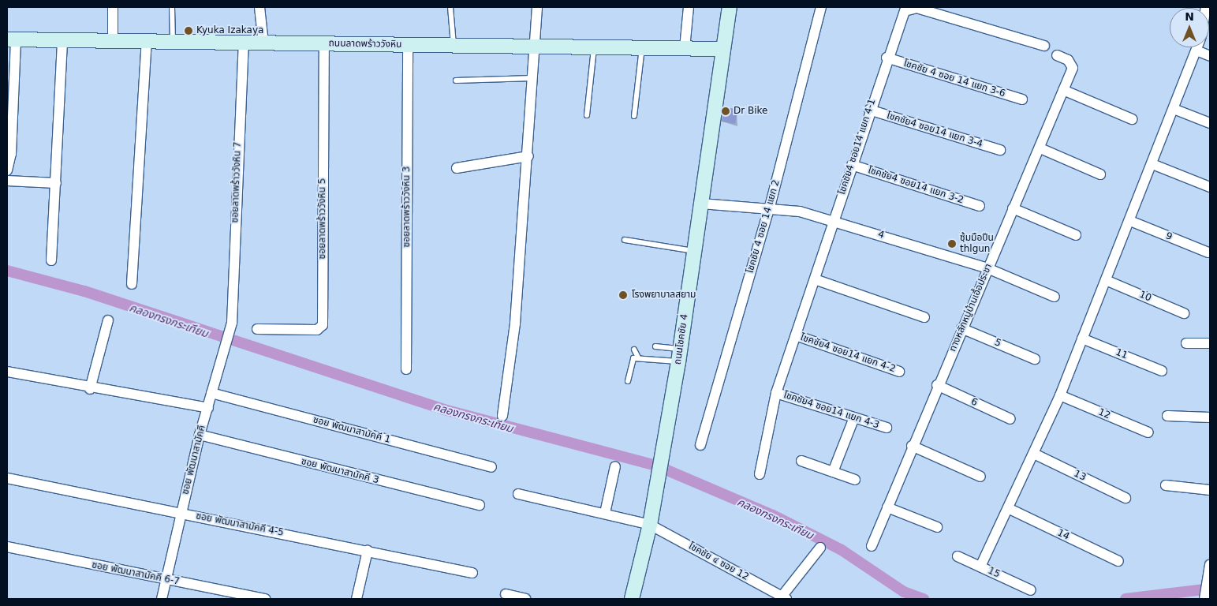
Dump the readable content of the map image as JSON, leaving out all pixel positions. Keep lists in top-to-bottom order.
{
  "streets": {
    "main road": ["ถนนลาดพร้าววังหิน", "ถนนโชคชัย 4"],
    "street": [
      "โชคชัย 4 ซอย 14 แยก 3-6",
      "โชคชัย4 ซอย14 แยก 3-4",
      "โชคชัย4 ซอย14 แยก 4-1",
      "ซอยลาดพร้าววังหิน 7",
      "โชคชัย4 ซอย14 แยก 3-2",
      "ซอยลาดพร้าววังหิน 3",
      "ซอยลาดพร้าววังหิน 5",
      "โชคชัย 4 ซอย 14 แยก 2",
      "4",
      "9",
      "10",
      "ทางหลักหมู่บ้านเอื้อประชา",
      "5",
      "โชคชัย4 ซอย14 แยก 4-2",
      "11",
      "6",
      "โชคชัย4 ซอย14 แยก 4-3",
      "12",
      "ซอย พัฒนาสามัคคี 1",
      "ซอย พัฒนาสามัคคี",
      "ซอย พัฒนาสามัคคี 3",
      "13",
      "ซอย พัฒนาสามัคคี 4-5",
      "14",
      "โชคชัย ๔ ซอย 12",
      "15",
      "ซอย พัฒนาสามัคคี 6-7"
    ]
  },
  "crossings": [
    ["ถนนลาดพร้าววังหิน", "ซอยลาดพร้าววังหิน 7"],
    ["ถนนลาดพร้าววังหิน", "ซอยลาดพร้าววังหิน 3"],
    ["ถนนลาดพร้าววังหิน", "ซอยลาดพร้าววังหิน 5"],
    ["ถนนลาดพร้าววังหิน", "ถนนโชคชัย 4"],
    ["โชคชัย 4 ซอย 14 แยก 3-6", "โชคชัย4 ซอย14 แยก 4-1"],
    ["โชคชัย4 ซอย14 แยก 3-4", "โชคชัย4 ซอย14 แยก 4-1"],
    ["โชคชัย4 ซอย14 แยก 4-1", "โชคชัย4 ซอย14 แยก 3-2"],
    ["โชคชัย4 ซอย14 แยก 4-1", "4"],
    ["โชคชัย4 ซอย14 แยก 4-1", "โชคชัย4 ซอย14 แยก 4-2"],
    ["โชคชัย4 ซอย14 แยก 4-1", "โชคชัย4 ซอย14 แยก 4-3"],
    ["ซอยลาดพร้าววังหิน 7", "ซอย พัฒนาสามัคคี"],
    ["โชคชัย 4 ซอย 14 แยก 2", "4"],
    ["4", "ทางหลักหมู่บ้านเอื้อประชา"],
    ["4", "ถนนโชคชัย 4"],
    ["ทางหลักหมู่บ้านเอื้อประชา", "5"],
    ["ทางหลักหมู่บ้านเอื้อประชา", "6"],
    ["ถนนโชคชัย 4", "โชคชัย ๔ ซอย 12"],
    ["ซอย พัฒนาสามัคคี 1", "ซอย พัฒนาสามัคคี"],
    ["ซอย พัฒนาสามัคคี", "ซอย พัฒนาสามัคคี 3"],
    ["ซอย พัฒนาสามัคคี", "ซอย พัฒนาสามัคคี 4-5"],
    ["ซอย พัฒนาสามัคคี", "ซอย พัฒนาสามัคคี 6-7"]
  ],
  "water": ["คลองทรงกระเทียม"],
  "places": [
    "Kyuka Izakaya",
    "Dr Bike",
    "ซุ้มมือปืน thlgun",
    "โรงพยาบาลสยาม"
  ],
  "north": "top"
}
